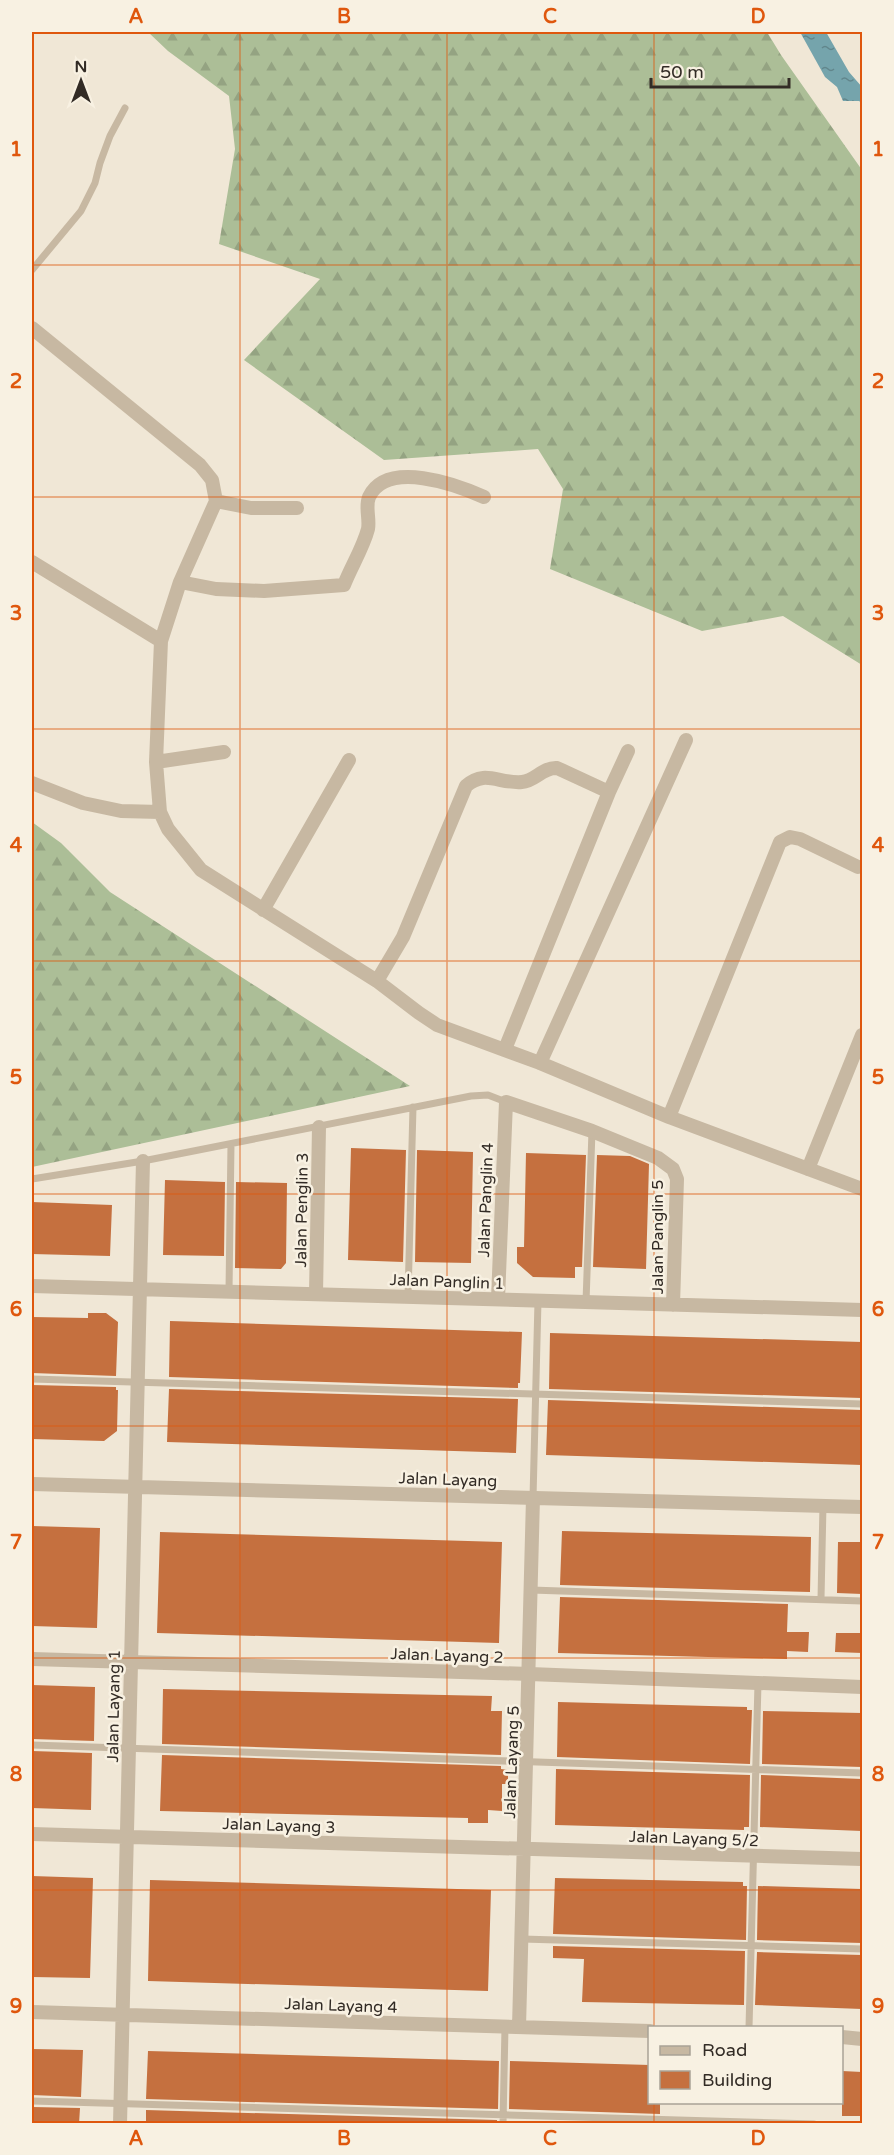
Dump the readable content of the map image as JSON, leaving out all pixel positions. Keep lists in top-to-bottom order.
{
  "streets": {
    "street": [
      "Jalan Panglin 4",
      "Jalan Penglin 3",
      "Jalan Panglin 5",
      "Jalan Panglin 1",
      "Jalan Layang",
      "Jalan Layang 2",
      "Jalan Layang 1",
      "Jalan Layang 5",
      "Jalan Layang 3",
      "Jalan Layang 5/2",
      "Jalan Layang 4"
    ]
  },
  "crossings": [
    ["Jalan Panglin 4", "Jalan Panglin 1"],
    ["Jalan Penglin 3", "Jalan Panglin 1"],
    ["Jalan Panglin 5", "Jalan Panglin 1"],
    ["Jalan Panglin 1", "Jalan Layang 1"],
    ["Jalan Layang", "Jalan Layang 1"],
    ["Jalan Layang", "Jalan Layang 5"],
    ["Jalan Layang 2", "Jalan Layang 1"],
    ["Jalan Layang 2", "Jalan Layang 5"],
    ["Jalan Layang 1", "Jalan Layang 3"],
    ["Jalan Layang 1", "Jalan Layang 4"],
    ["Jalan Layang 5", "Jalan Layang 3"],
    ["Jalan Layang 5", "Jalan Layang 5/2"],
    ["Jalan Layang 5", "Jalan Layang 4"],
    ["Jalan Layang 3", "Jalan Layang 5/2"]
  ],
  "legend": ["Road", "Building"],
  "scale_bar": "50 m",
  "north": "top",
  "grid": {
    "columns": [
      "A",
      "B",
      "C",
      "D"
    ],
    "rows": [
      "1",
      "2",
      "3",
      "4",
      "5",
      "6",
      "7",
      "8",
      "9"
    ]
  }
}
